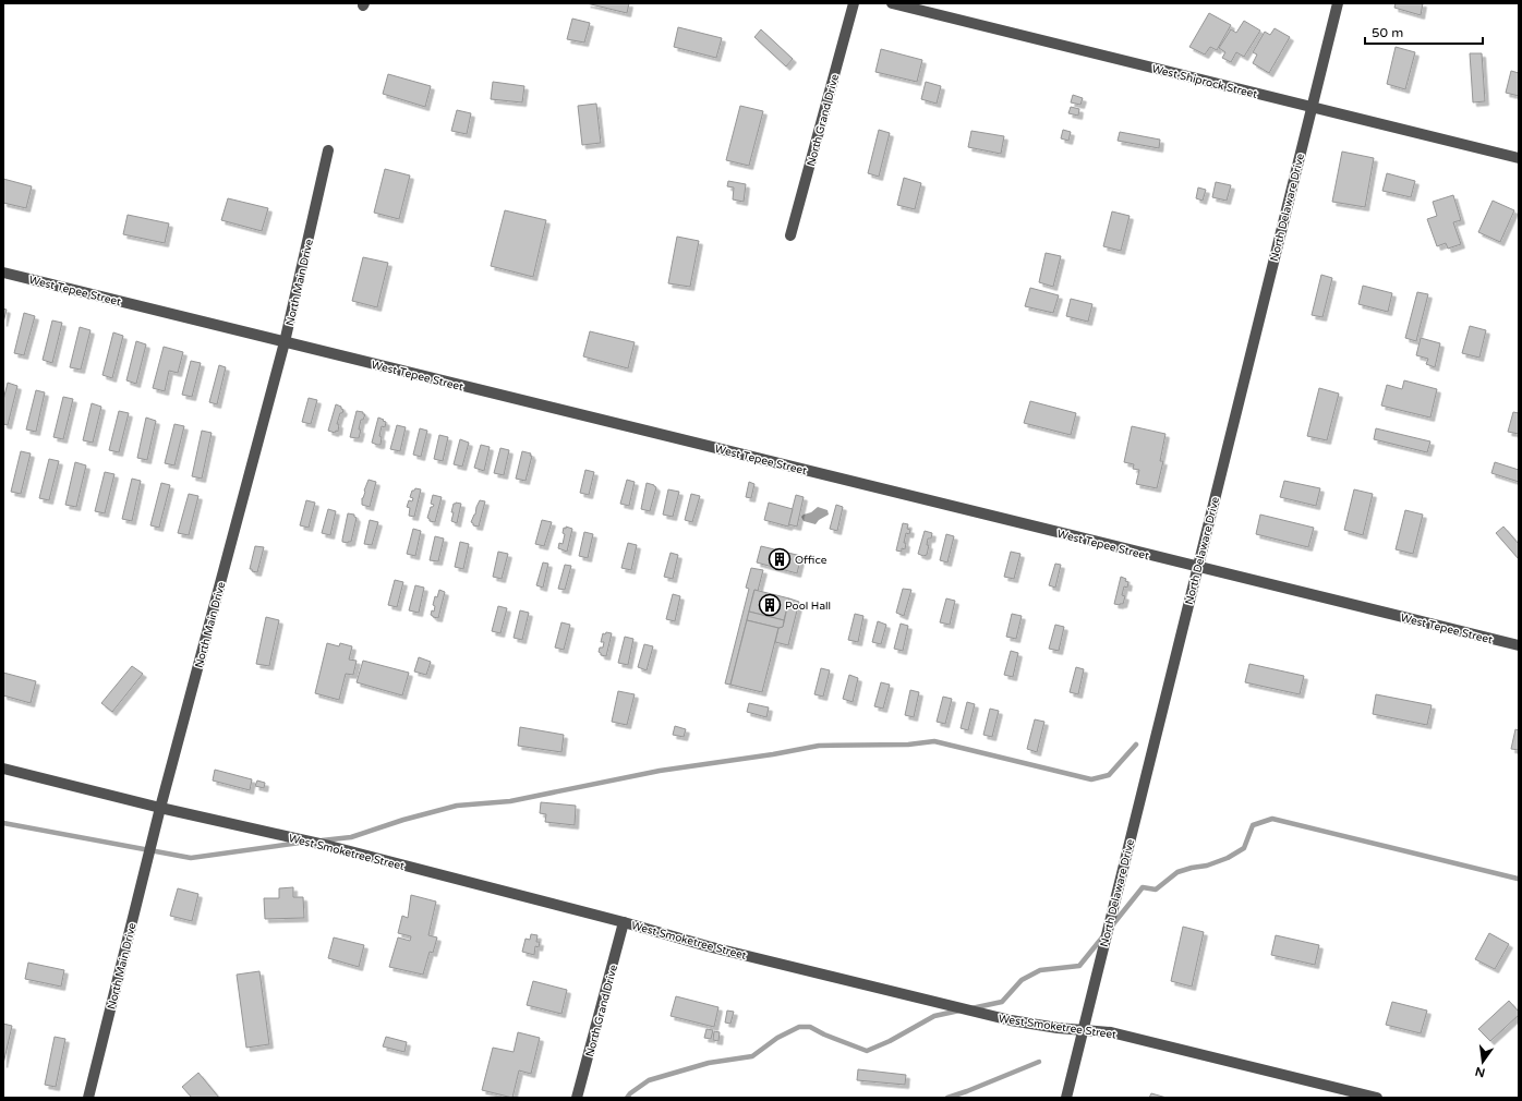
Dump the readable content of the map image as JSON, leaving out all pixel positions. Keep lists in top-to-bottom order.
{
  "streets": {
    "street": [
      "West Shiprock Street",
      "North Grand Drive",
      "North Delaware Drive",
      "North Main Drive",
      "West Tepee Street",
      "West Smoketree Street"
    ]
  },
  "crossings": [
    ["West Shiprock Street", "North Delaware Drive"],
    ["North Grand Drive", "West Smoketree Street"],
    ["North Delaware Drive", "West Tepee Street"],
    ["North Delaware Drive", "West Smoketree Street"],
    ["North Main Drive", "West Tepee Street"],
    ["North Main Drive", "West Smoketree Street"]
  ],
  "places": {
    "building": ["Office", "Pool Hall"]
  },
  "scale_bar": "50 m",
  "north": "bottom"
}
